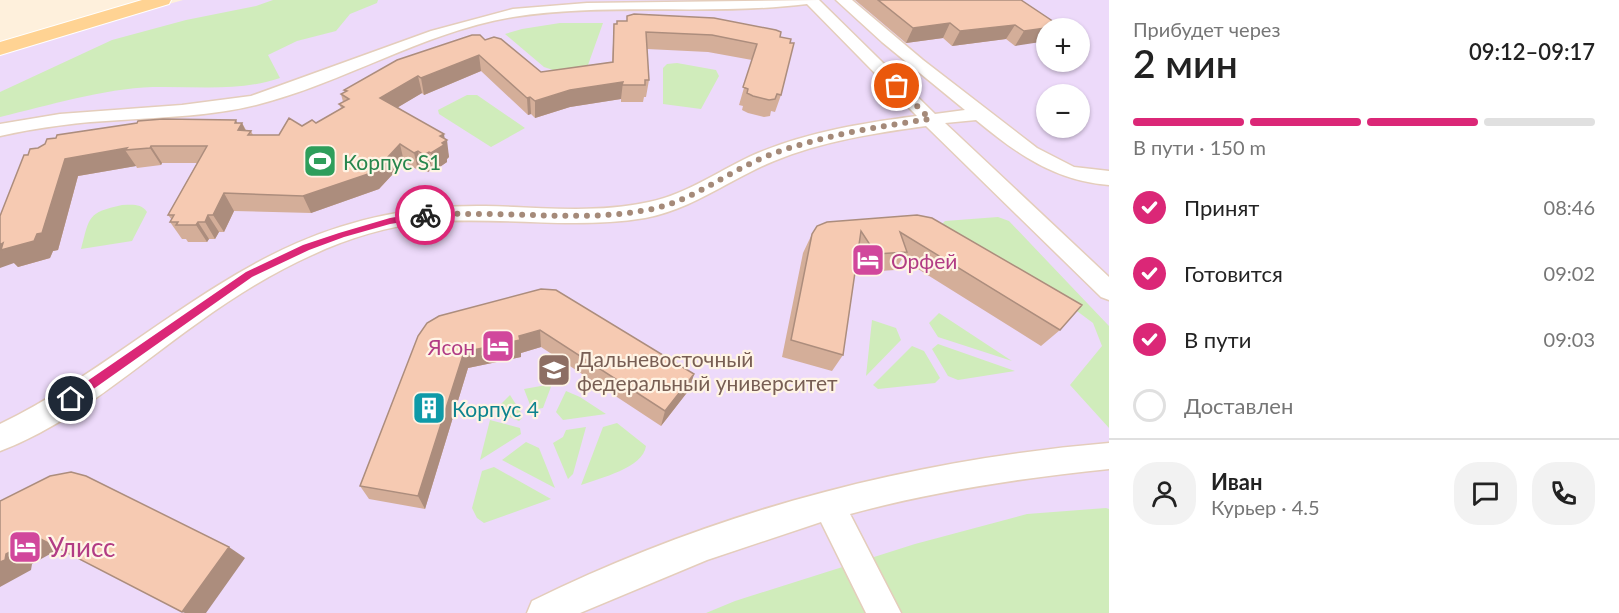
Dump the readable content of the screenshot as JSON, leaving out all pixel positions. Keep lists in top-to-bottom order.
{
  "places": {
    "sports": ["Корпус S1"],
    "hotel": ["Орфей", "Ясон", "Улисс"],
    "school or university": ["Дальневосточный федеральный университет"],
    "building": ["Корпус 4"]
  },
  "page": {
    "heading": ["2 мин", "Прибудет через", "09:12–09:17"],
    "panel": ["Иван", "Курьер · 4.5"],
    "map_buttons": ["+", "−"],
    "bar": "В пути · 150 m",
    "list": [
      ["Принят", "08:46"],
      ["Готовится", "09:02"],
      ["В пути", "09:03"],
      "Доставлен"
    ]
  }
}
